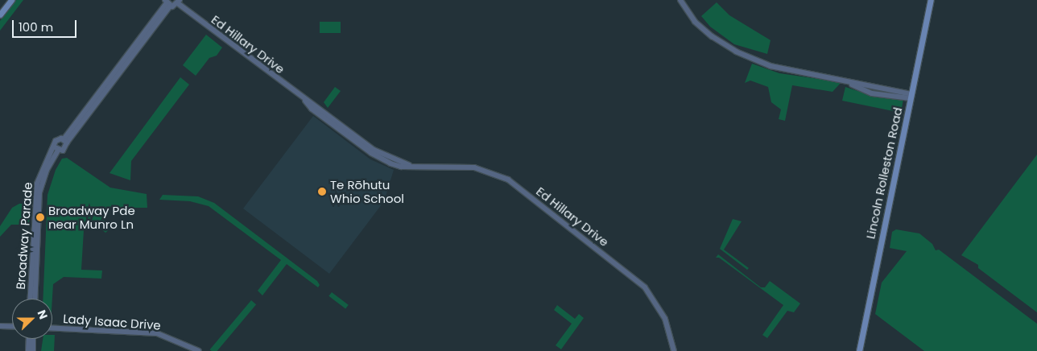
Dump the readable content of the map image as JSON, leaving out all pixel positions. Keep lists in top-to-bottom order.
{
  "streets": {
    "main road": ["Lincoln Rolleston Road"],
    "street": ["Ed Hillary Drive", "Broadway Parade", "Lady Isaac Drive"]
  },
  "places": ["Te Rōhutu Whio School", "Broadway Pde near Munro Ln"],
  "scale_bar": "100 m",
  "north": "right"
}
